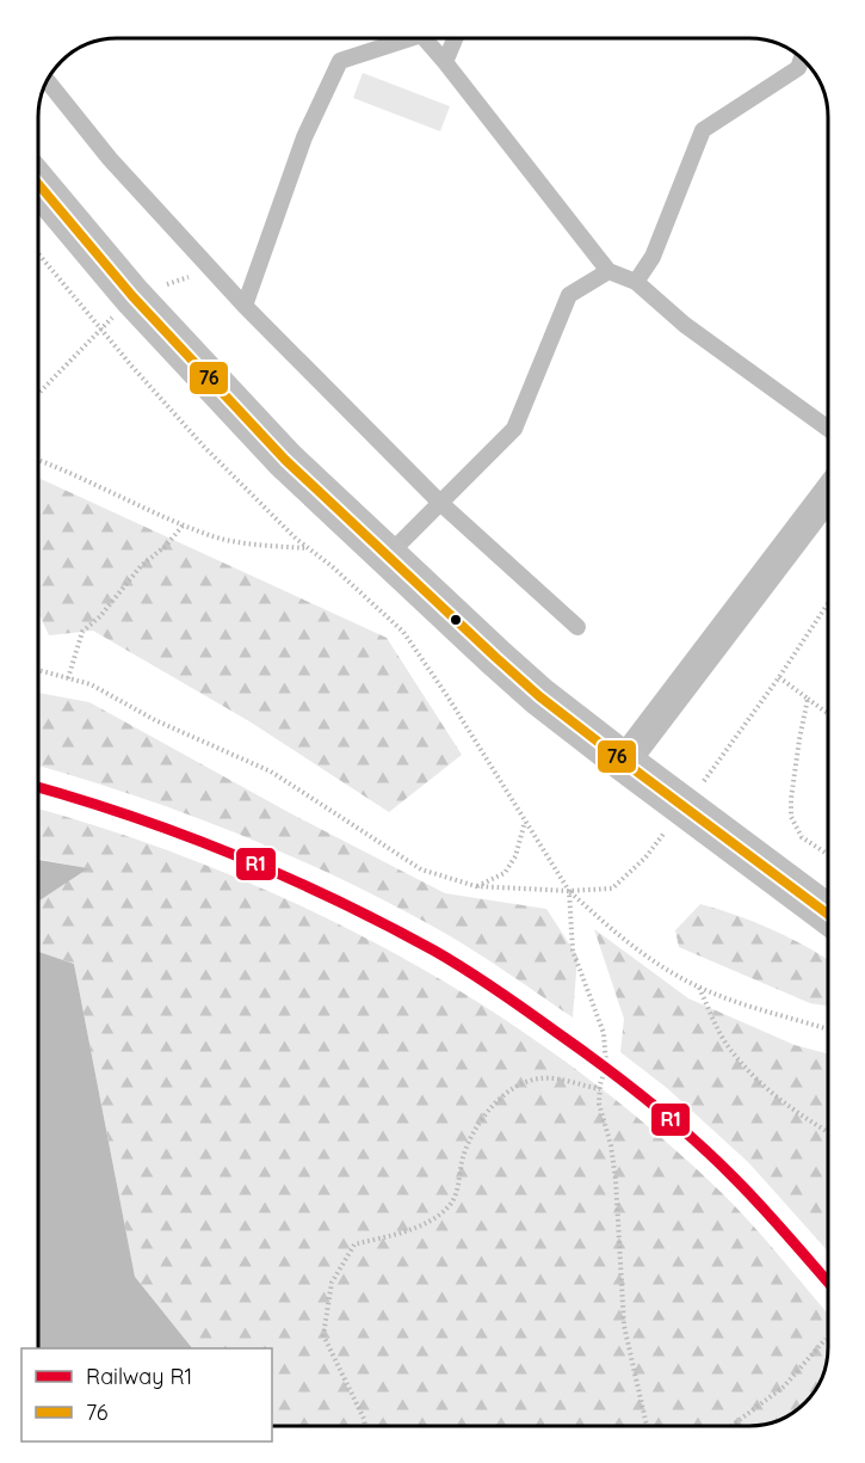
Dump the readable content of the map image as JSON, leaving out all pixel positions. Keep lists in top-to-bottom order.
{
  "lines": ["transit line 76", "rail line R1"],
  "legend": ["Railway R1", "76"]
}
